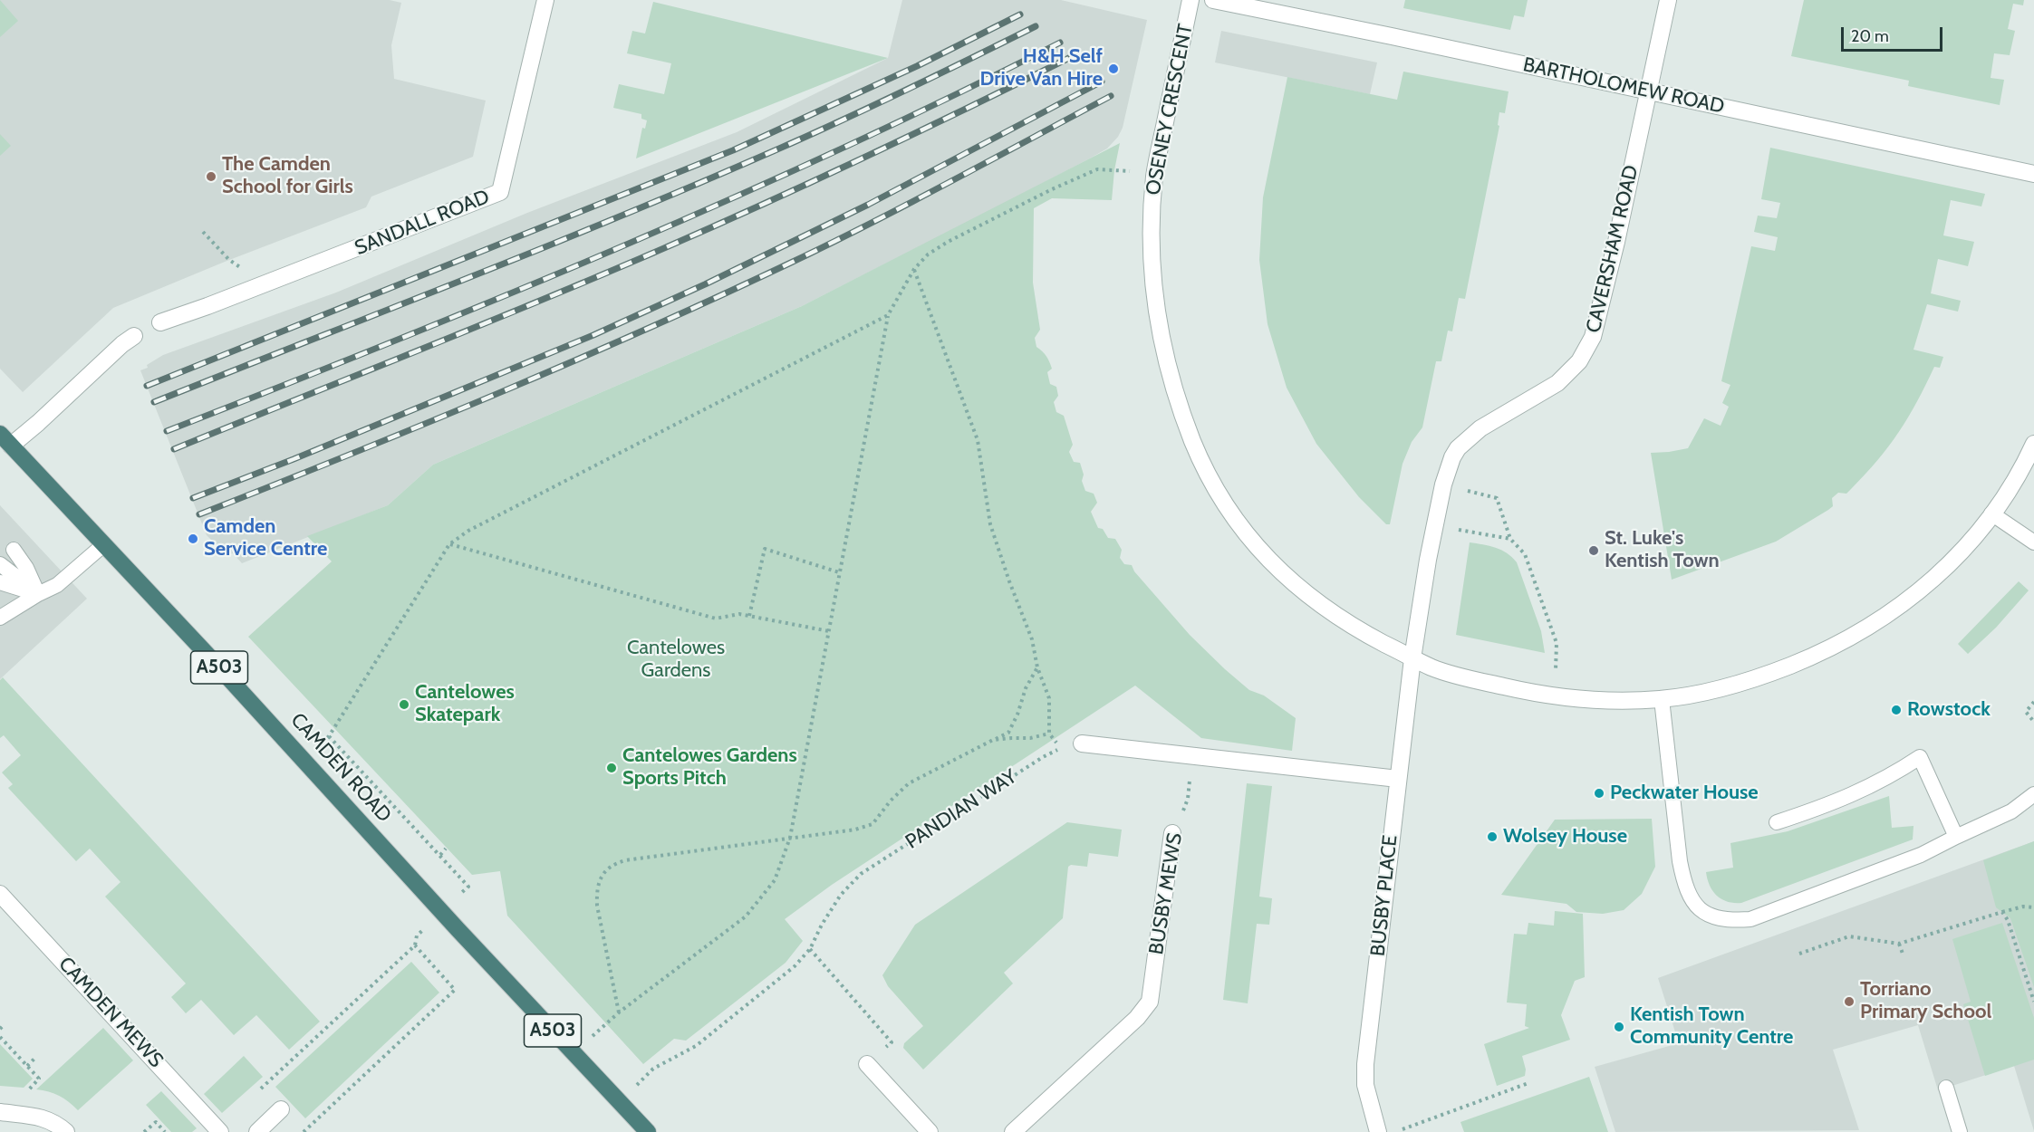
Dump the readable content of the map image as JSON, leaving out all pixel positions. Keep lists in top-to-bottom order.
{
  "streets": {
    "highway": ["A503", "CAMDEN ROAD"],
    "street": [
      "BARTHOLOMEW ROAD",
      "OSENEY CRESCENT",
      "SANDALL ROAD",
      "CAVERSHAM ROAD",
      "BUSBY MEWS",
      "BUSBY PLACE",
      "CAMDEN MEWS"
    ],
    "path": ["PANDIAN WAY"]
  },
  "crossings": [
    ["BARTHOLOMEW ROAD", "CAVERSHAM ROAD"],
    ["OSENEY CRESCENT", "CAVERSHAM ROAD"],
    ["OSENEY CRESCENT", "BUSBY PLACE"],
    ["CAVERSHAM ROAD", "BUSBY PLACE"],
    ["CAMDEN ROAD", "PANDIAN WAY"]
  ],
  "parks": ["Cantelowes Gardens"],
  "places": [
    "H&H Self Drive Van Hire",
    "The Camden School for Girls",
    "Camden Service Centre",
    "St. Luke's Kentish Town",
    "Cantelowes Skatepark",
    "Rowstock",
    "Cantelowes Gardens Sports Pitch",
    "Peckwater House",
    "Wolsey House",
    "Torriano Primary School",
    "Kentish Town Community Centre"
  ],
  "scale_bar": "20 m"
}
